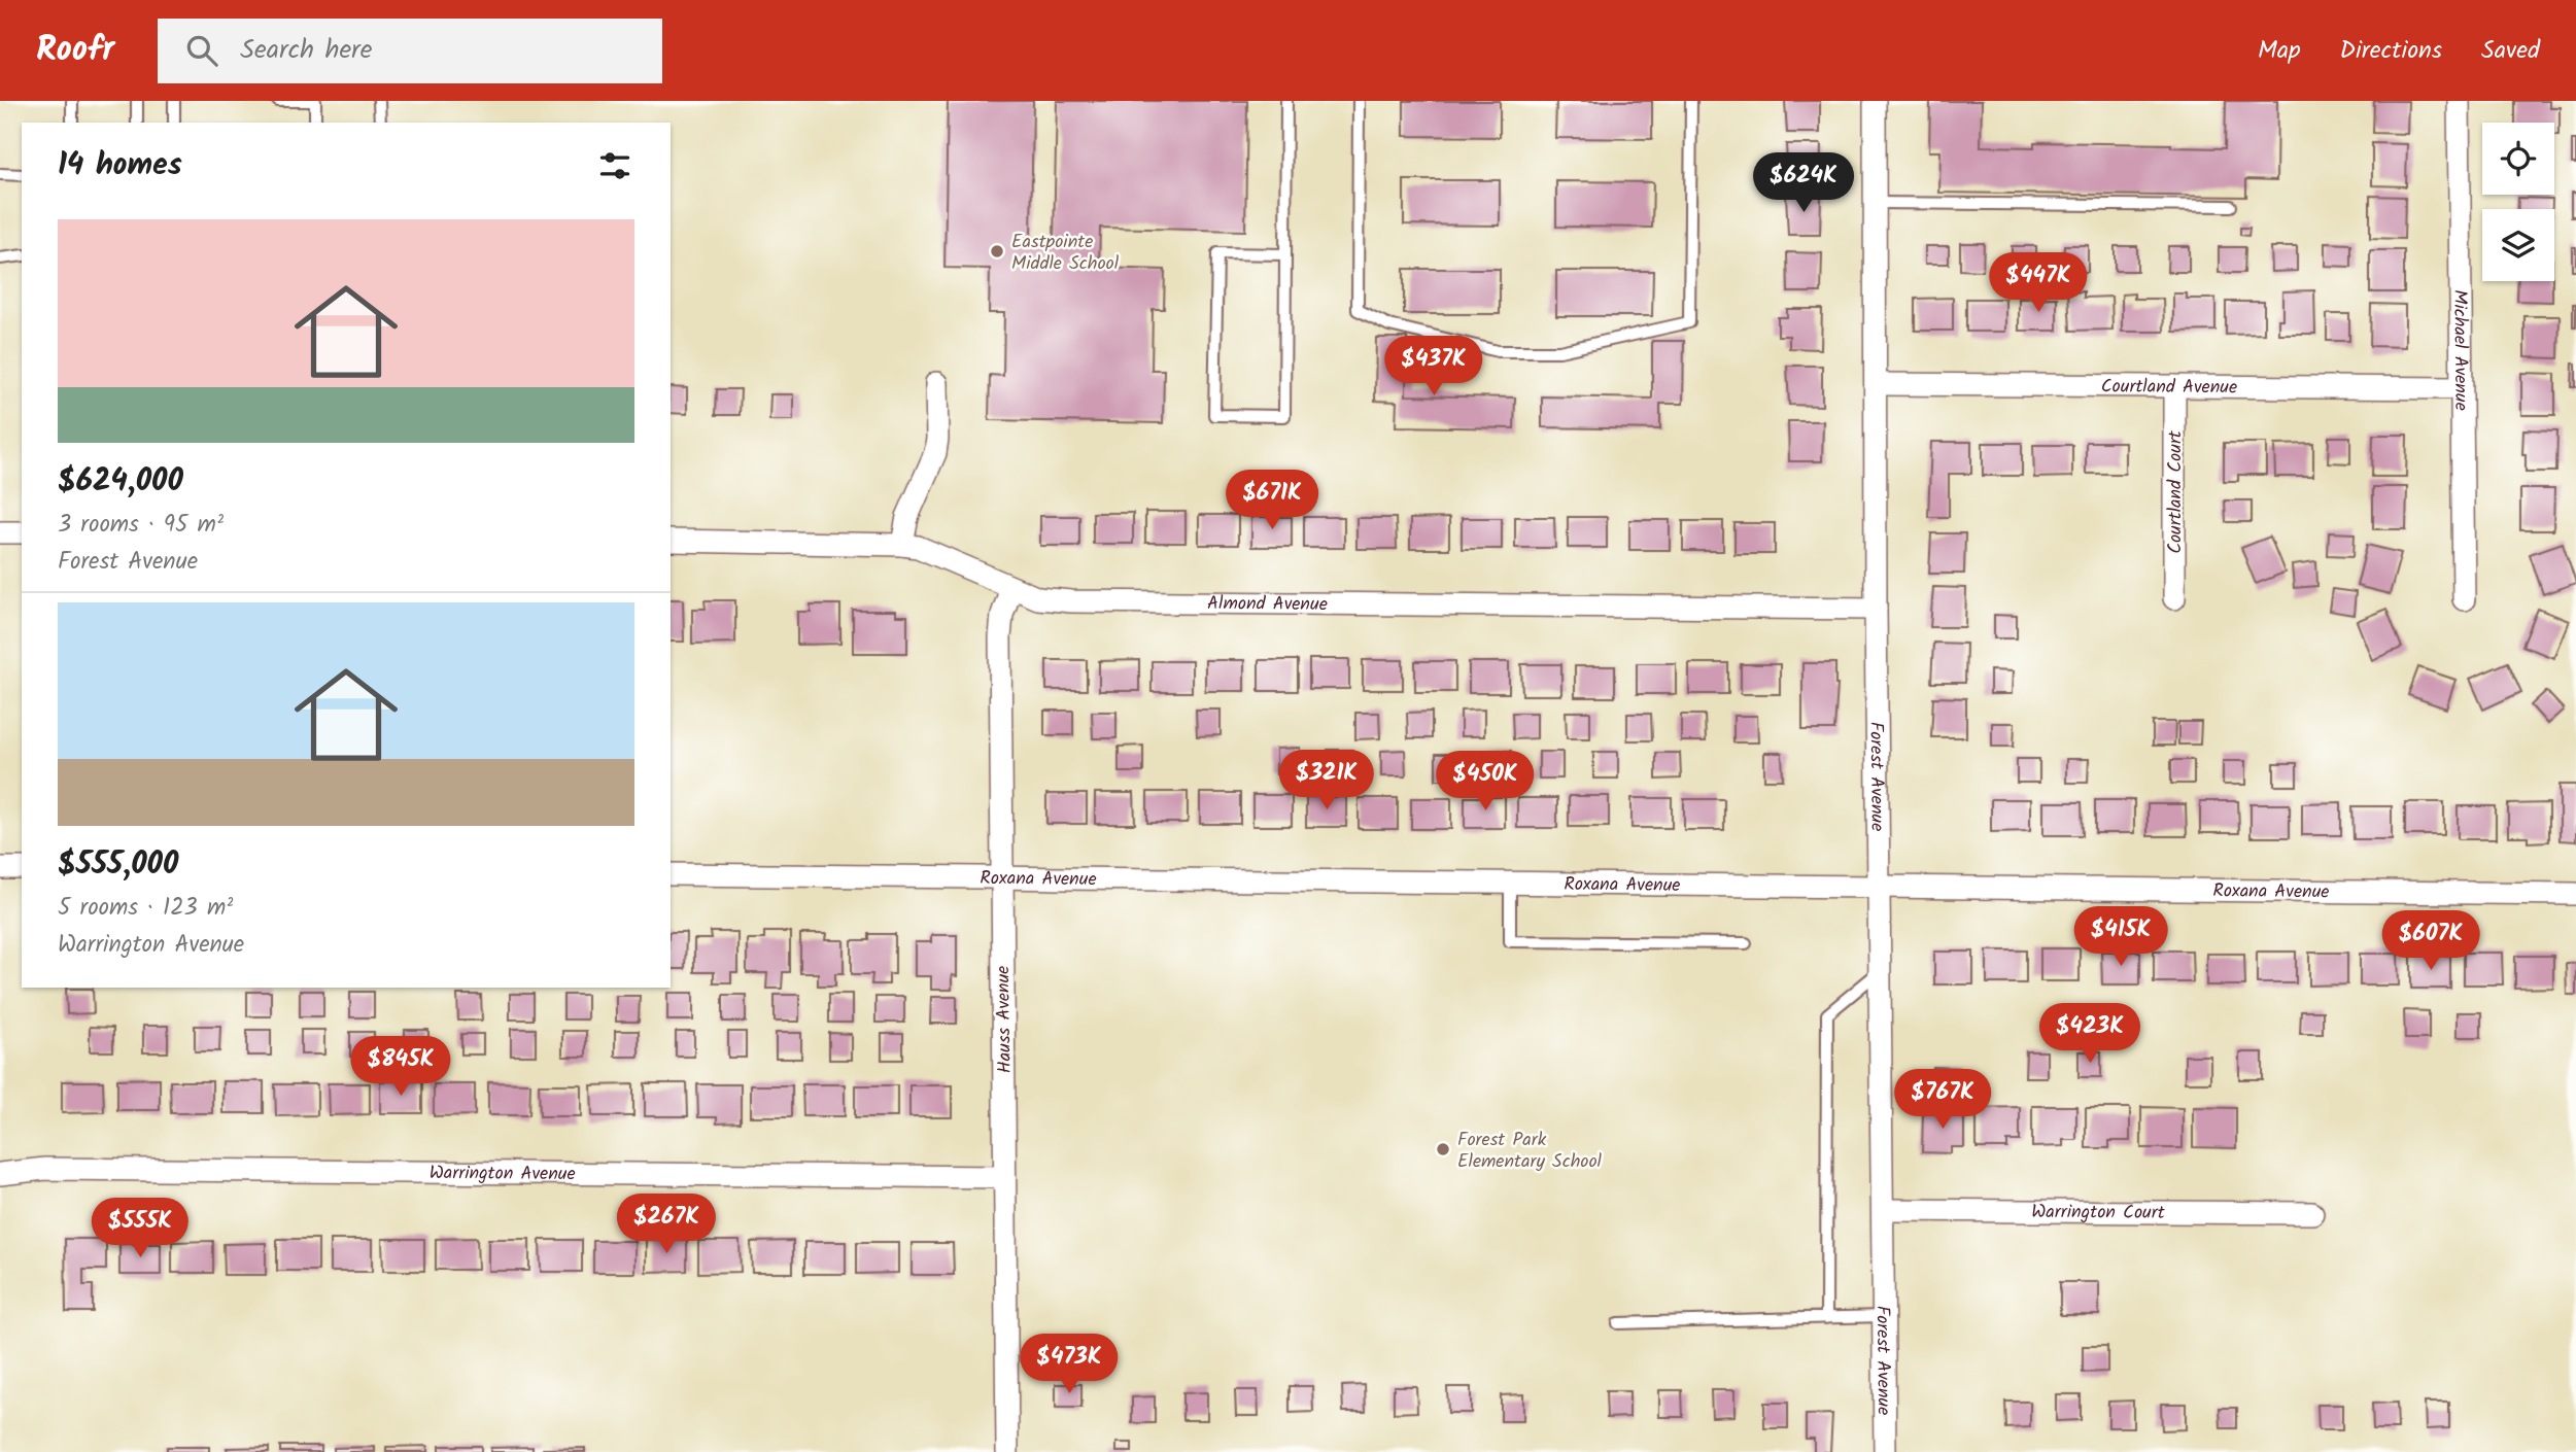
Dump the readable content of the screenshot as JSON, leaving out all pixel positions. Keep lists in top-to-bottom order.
{
  "streets": {
    "street": [
      "Michael Avenue",
      "Courtland Avenue",
      "Courtland Court",
      "Almond Avenue",
      "Forest Avenue",
      "Roxana Avenue",
      "Hauss Avenue",
      "Warrington Avenue",
      "Warrington Court"
    ]
  },
  "crossings": [
    ["Michael Avenue", "Courtland Avenue"],
    ["Courtland Avenue", "Courtland Court"],
    ["Courtland Avenue", "Forest Avenue"],
    ["Almond Avenue", "Forest Avenue"],
    ["Almond Avenue", "Hauss Avenue"],
    ["Forest Avenue", "Roxana Avenue"],
    ["Forest Avenue", "Warrington Court"],
    ["Roxana Avenue", "Hauss Avenue"],
    ["Hauss Avenue", "Warrington Avenue"]
  ],
  "places": ["Eastpointe Middle School", "Forest Park Elementary School"],
  "page": {
    "header": "Roofr",
    "search": "Search here",
    "nav": ["Map", "Directions", "Saved"],
    "heading": "14 homes",
    "price": [
      "$624K",
      "$447K",
      "$437K",
      "$671K",
      "$321K",
      "$450K",
      "$415K",
      "$607K",
      "$423K",
      "$845K",
      "$767K",
      "$267K",
      "$555K",
      "$473K"
    ],
    "list": [
      {
        "name": "$624,000",
        "note": "3 rooms · 95 m² · Forest Avenue"
      },
      {
        "name": "$555,000",
        "note": "5 rooms · 123 m² · Warrington Avenue"
      }
    ]
  }
}
